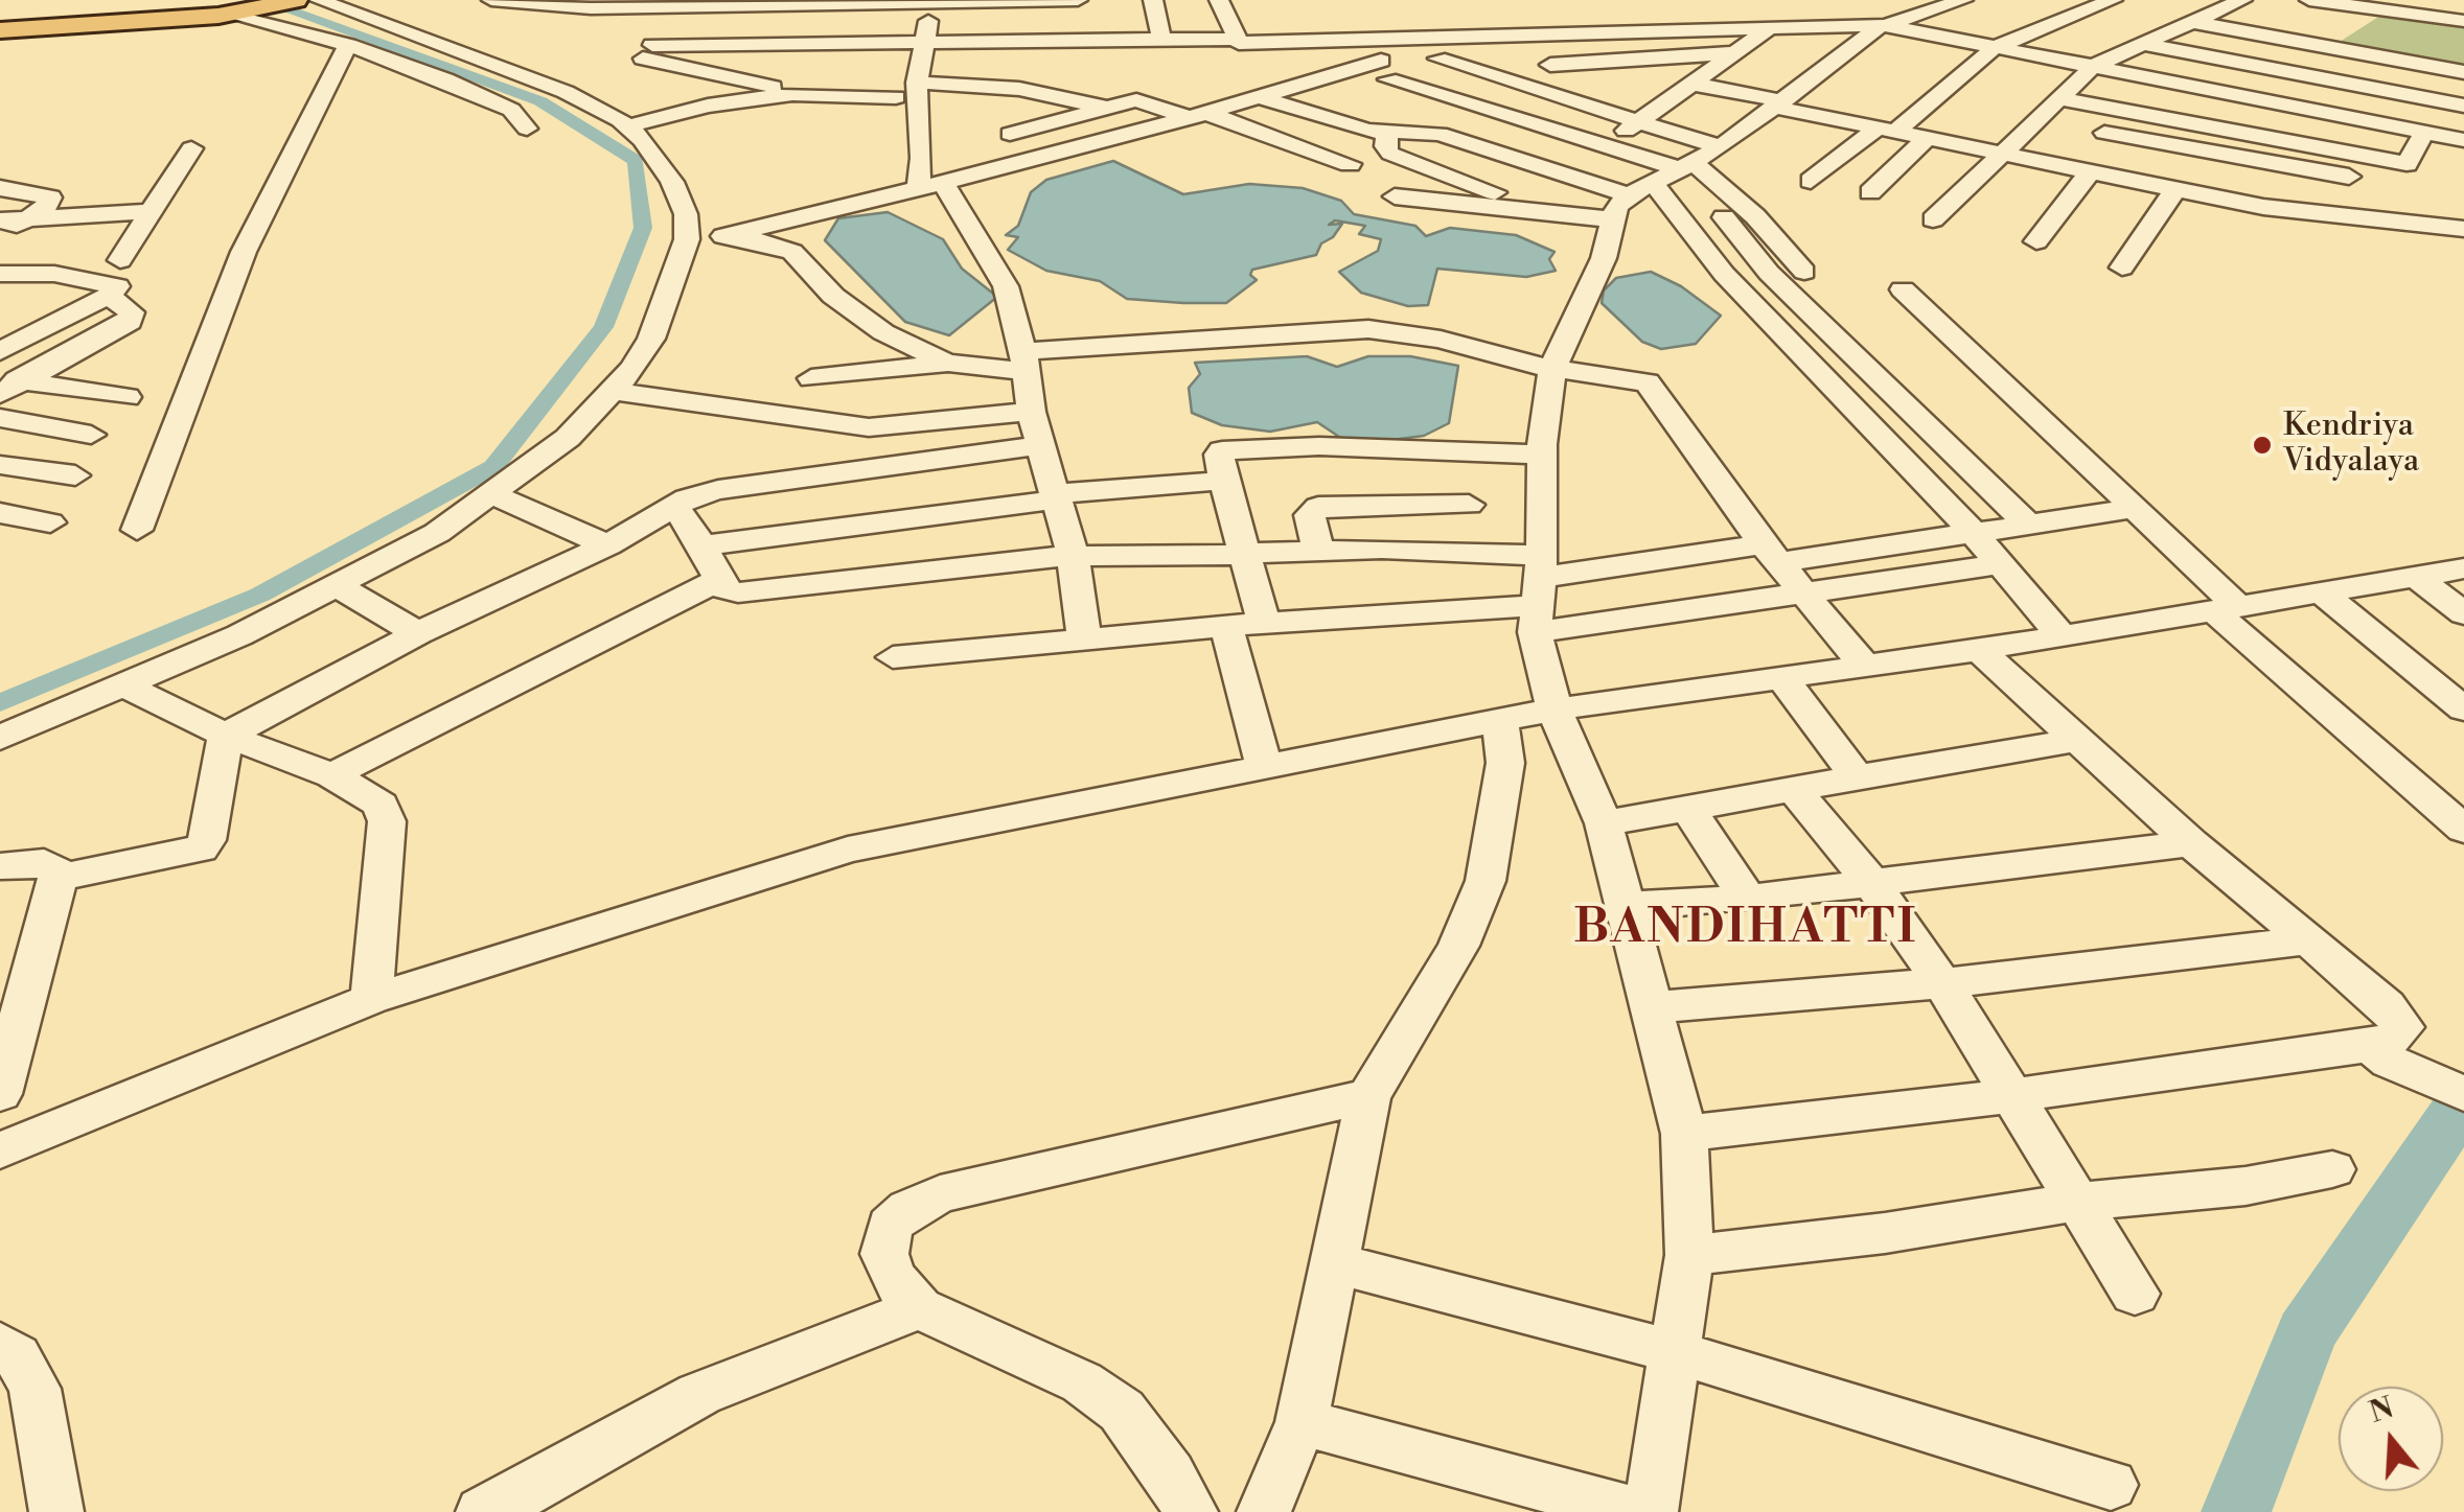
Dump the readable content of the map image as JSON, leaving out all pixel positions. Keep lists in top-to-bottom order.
{
  "districts": ["BANDIHATTI"],
  "places": ["Kendriya Vidyalaya"],
  "north": "top"
}
